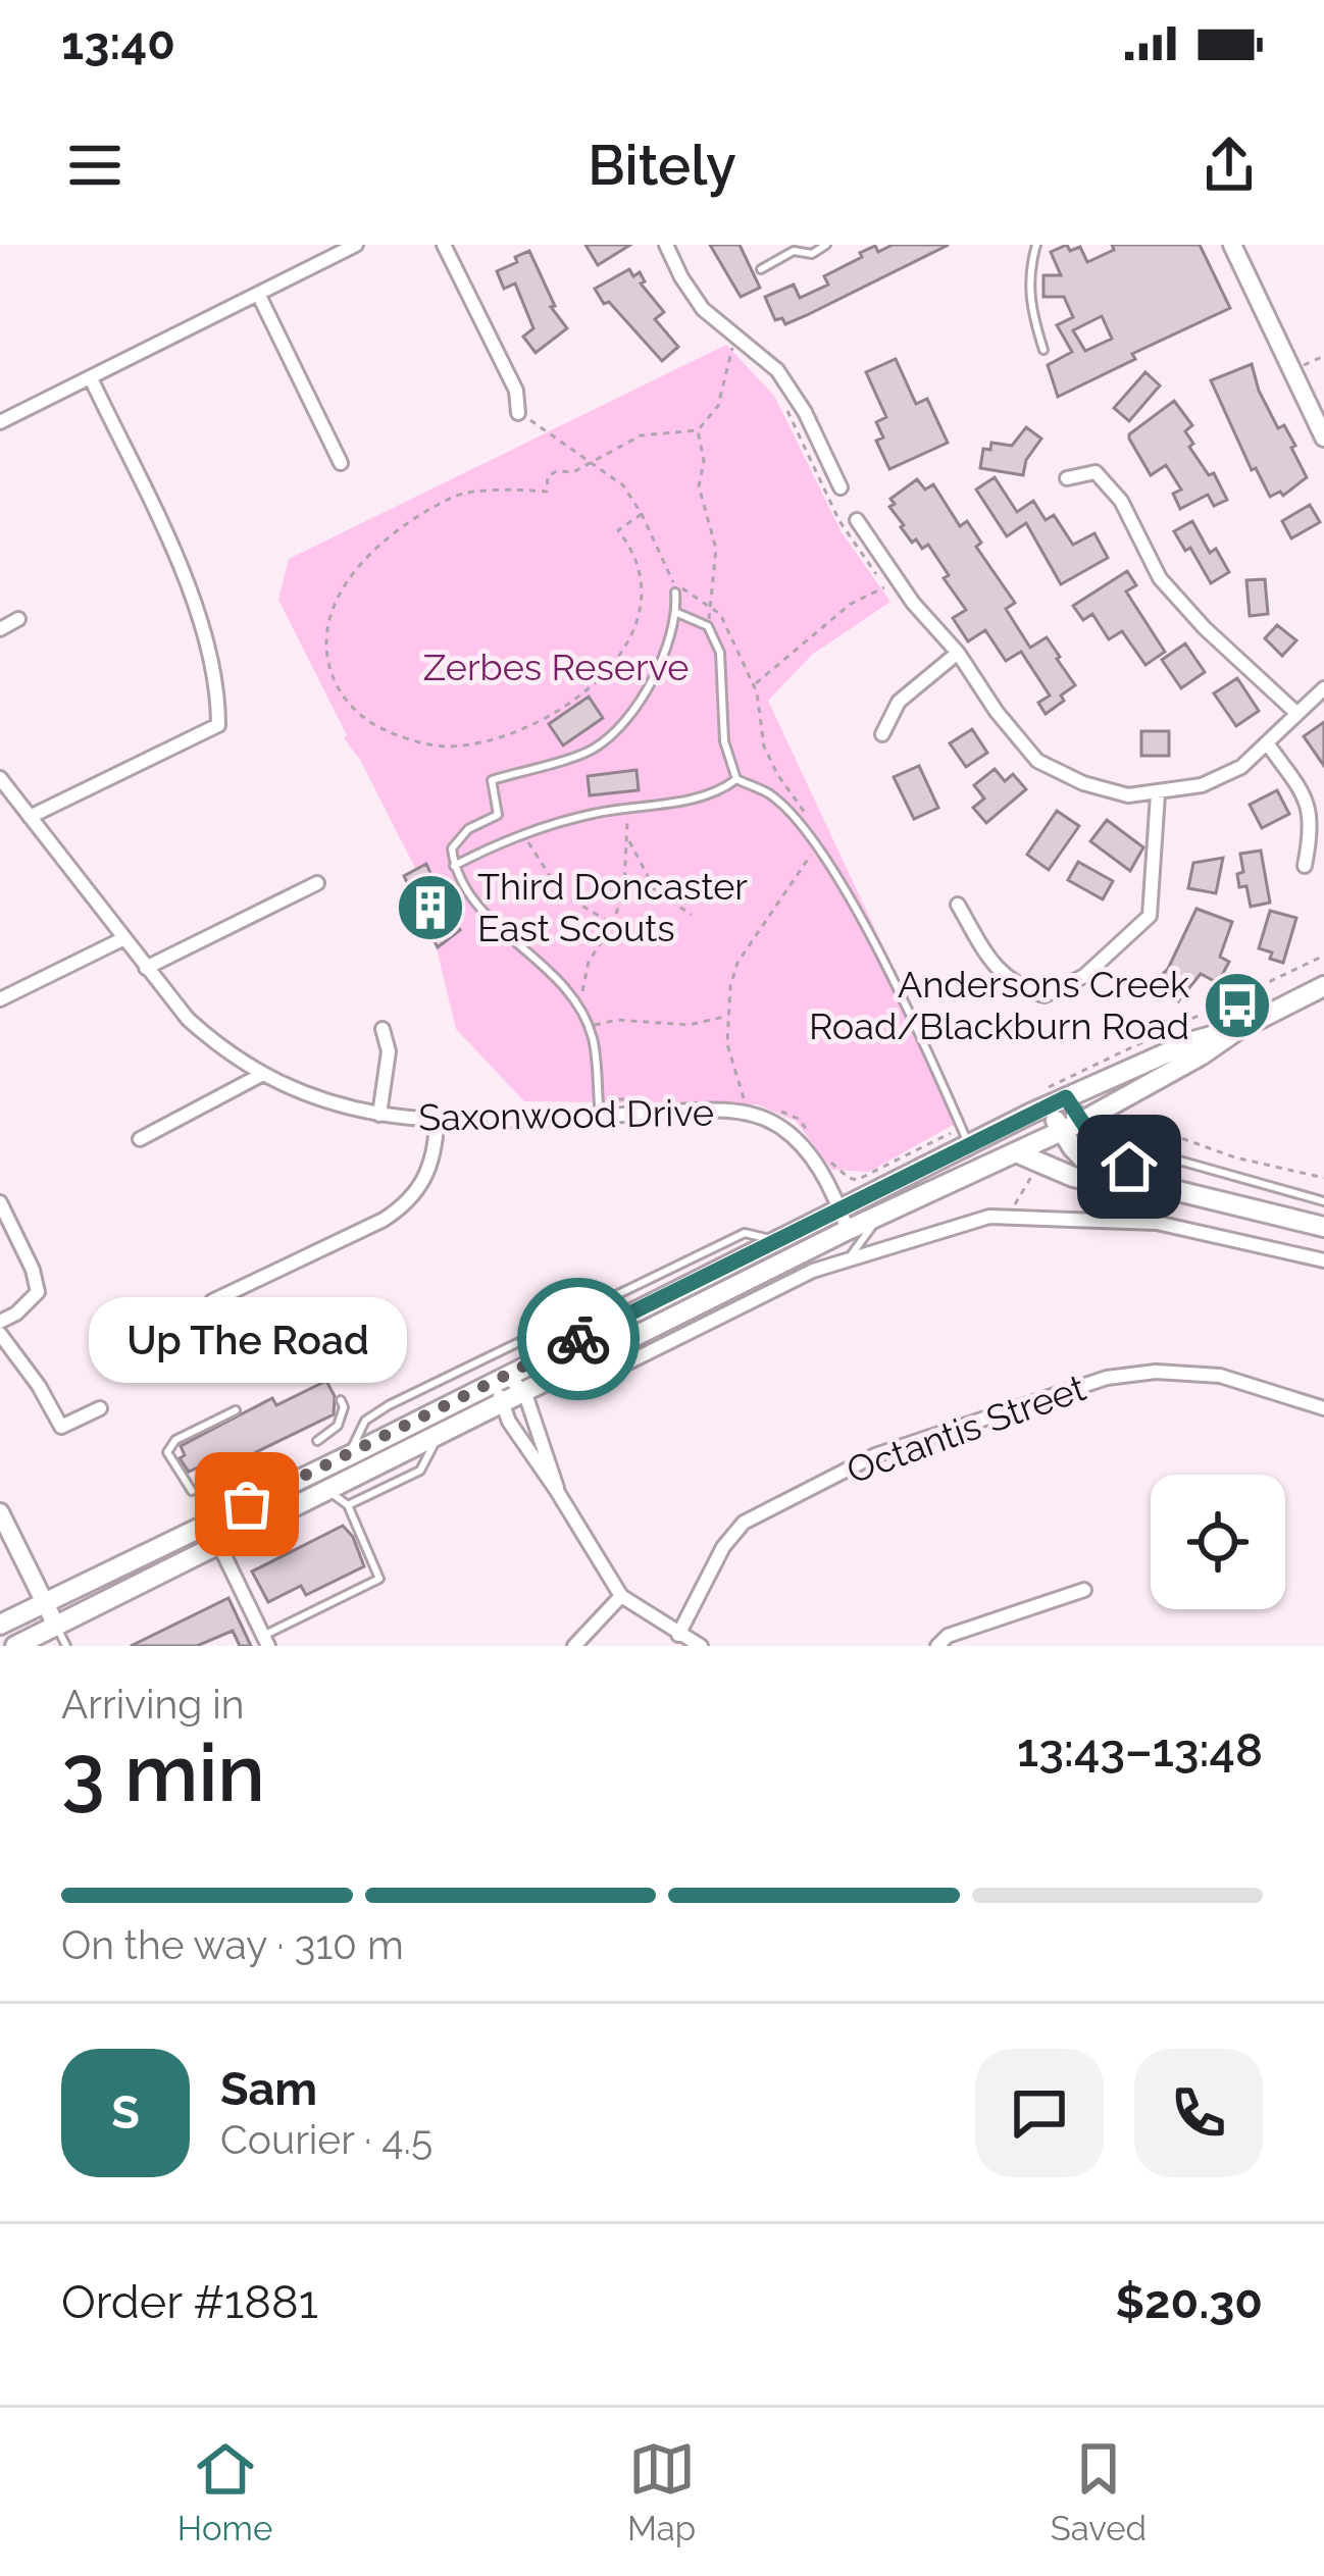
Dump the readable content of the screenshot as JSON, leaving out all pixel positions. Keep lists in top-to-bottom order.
{
  "streets": {
    "street": ["Saxonwood Drive", "Octantis Street"]
  },
  "parks": ["Zerbes Reserve"],
  "places": {
    "building": ["Third Doncaster East Scouts"],
    "bus stop": ["Andersons Creek Road/Blackburn Road"],
    "other": ["Up The Road"]
  },
  "page": {
    "status": "13:40",
    "header": "Bitely",
    "bubble": "Up The Road",
    "heading": ["3 min", "Arriving in", "13:43–13:48"],
    "panel": [
      "Sam",
      "Courier · 4.5",
      "Order #1881",
      "$20.30"
    ],
    "bar": "On the way · 310 m",
    "round": "S",
    "tabs": ["Home", "Map", "Saved"]
  }
}
